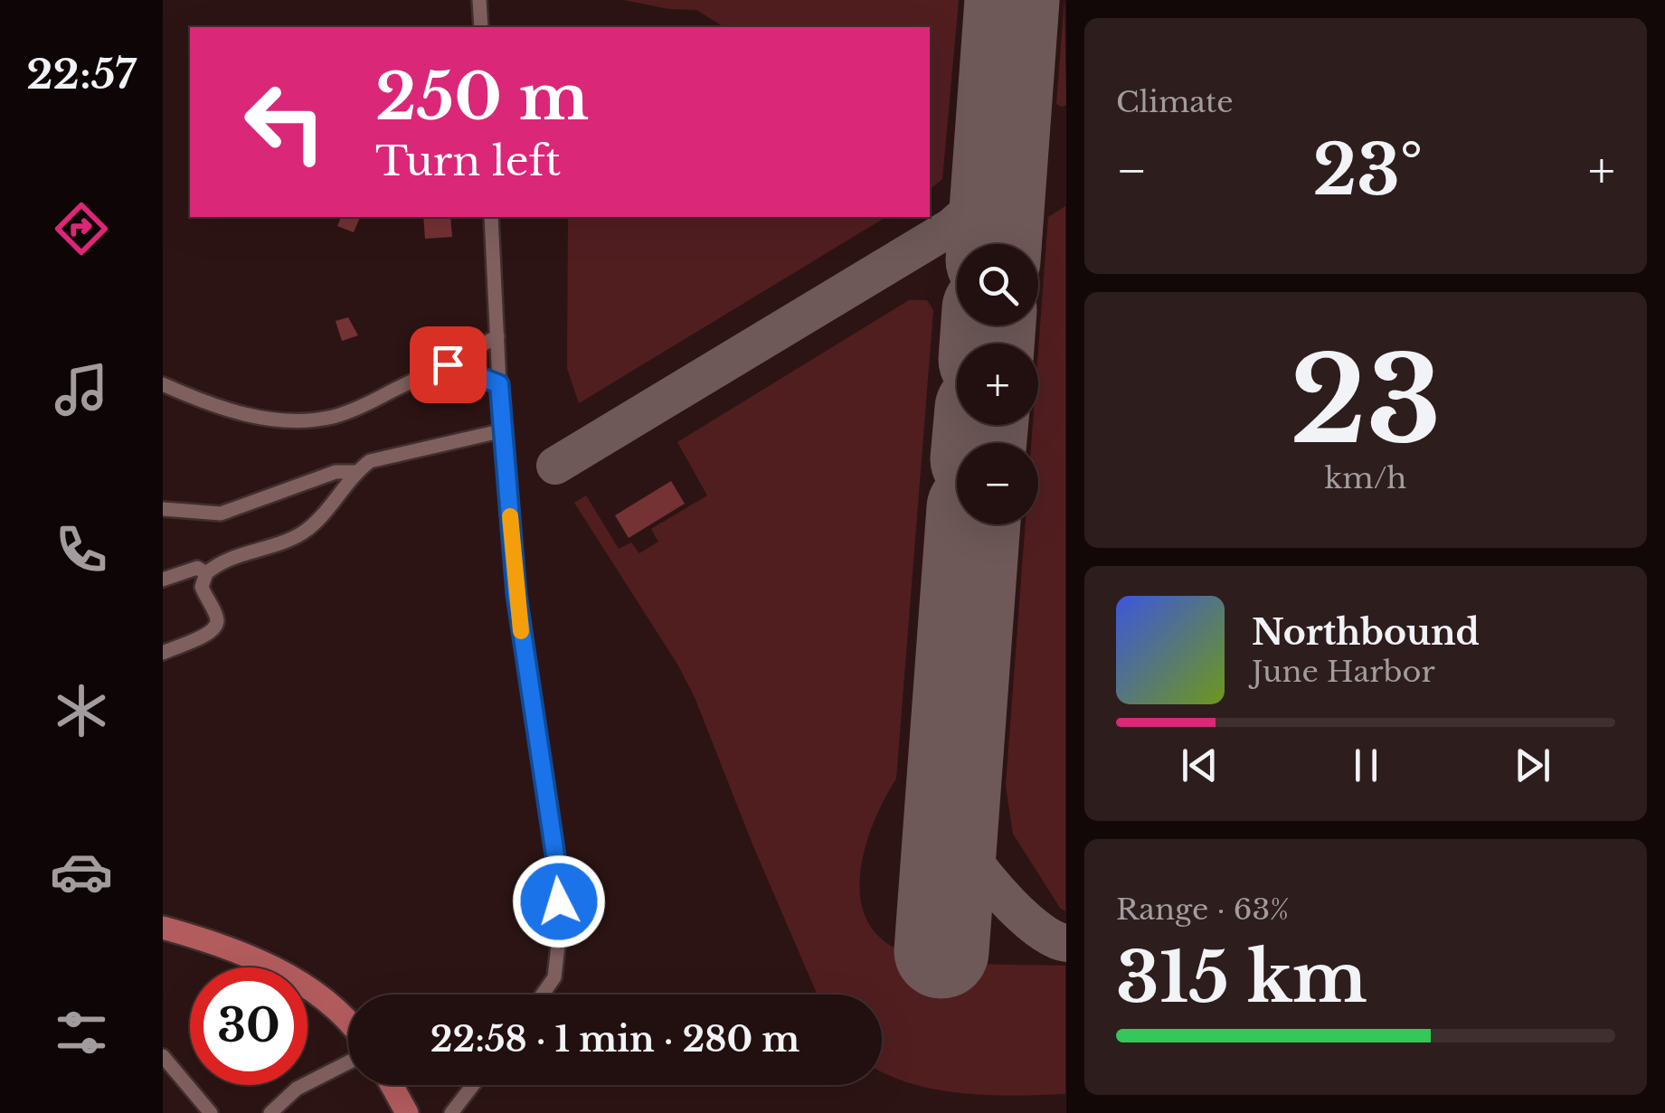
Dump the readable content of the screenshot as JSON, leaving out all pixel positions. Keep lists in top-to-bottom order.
{
  "page": {
    "tabs": "22:57",
    "tile": [
      "Climate",
      ["23", "km/h"],
      ["Range · 63%", "315 km"]
    ],
    "turn": ["250 m", "Turn left"],
    "heat": ["−", "23°", "+"],
    "map_buttons": ["+", "−"],
    "song": ["Northbound", "June Harbor"],
    "limit": "30",
    "trip": "22:58 · 1 min · 280 m"
  }
}
